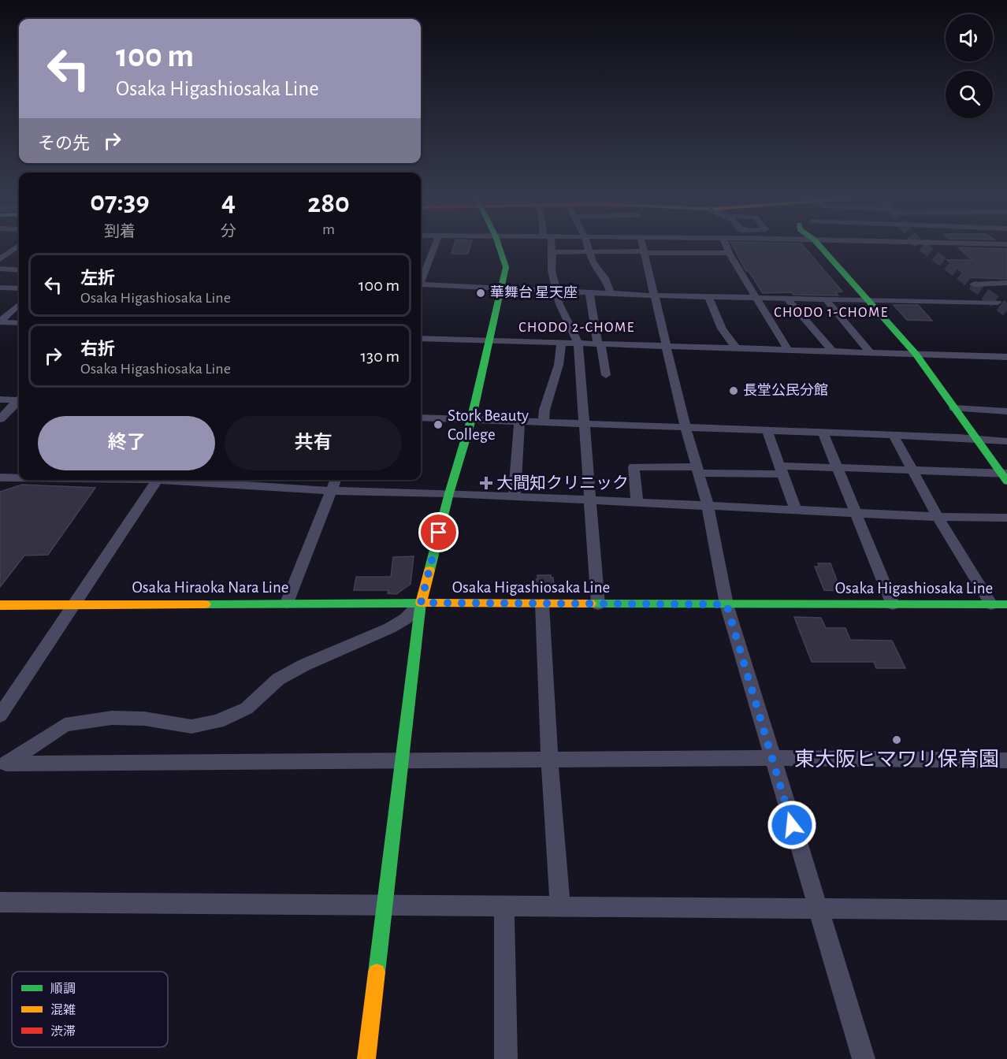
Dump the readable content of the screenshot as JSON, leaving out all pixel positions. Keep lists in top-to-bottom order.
{
  "streets": {
    "street": ["Osaka Hiraoka Nara Line", "Osaka Higashiosaka Line"]
  },
  "crossings": [
    ["Osaka Hiraoka Nara Line", "Osaka Higashiosaka Line"]
  ],
  "districts": ["CHODO 1-CHOME", "CHODO 2-CHOME"],
  "places": {
    "other": [
      "華舞台 星天座",
      "長堂公民分館",
      "Stork Beauty College",
      "東大阪ヒマワリ保育園"
    ],
    "health": ["大間知クリニック"]
  },
  "legend": ["順調", "混雑", "渋滞"],
  "page": {
    "turn": ["100 m", "Osaka Higashiosaka Line"],
    "then": "その先",
    "eta": [
      "07:39",
      "到着",
      "4",
      "分",
      "280",
      "m"
    ],
    "list": [
      {
        "name": "左折",
        "note": "Osaka Higashiosaka Line",
        "value": "100 m"
      },
      {
        "name": "右折",
        "note": "Osaka Higashiosaka Line",
        "value": "130 m"
      }
    ],
    "buttons": ["終了", "共有"]
  }
}
